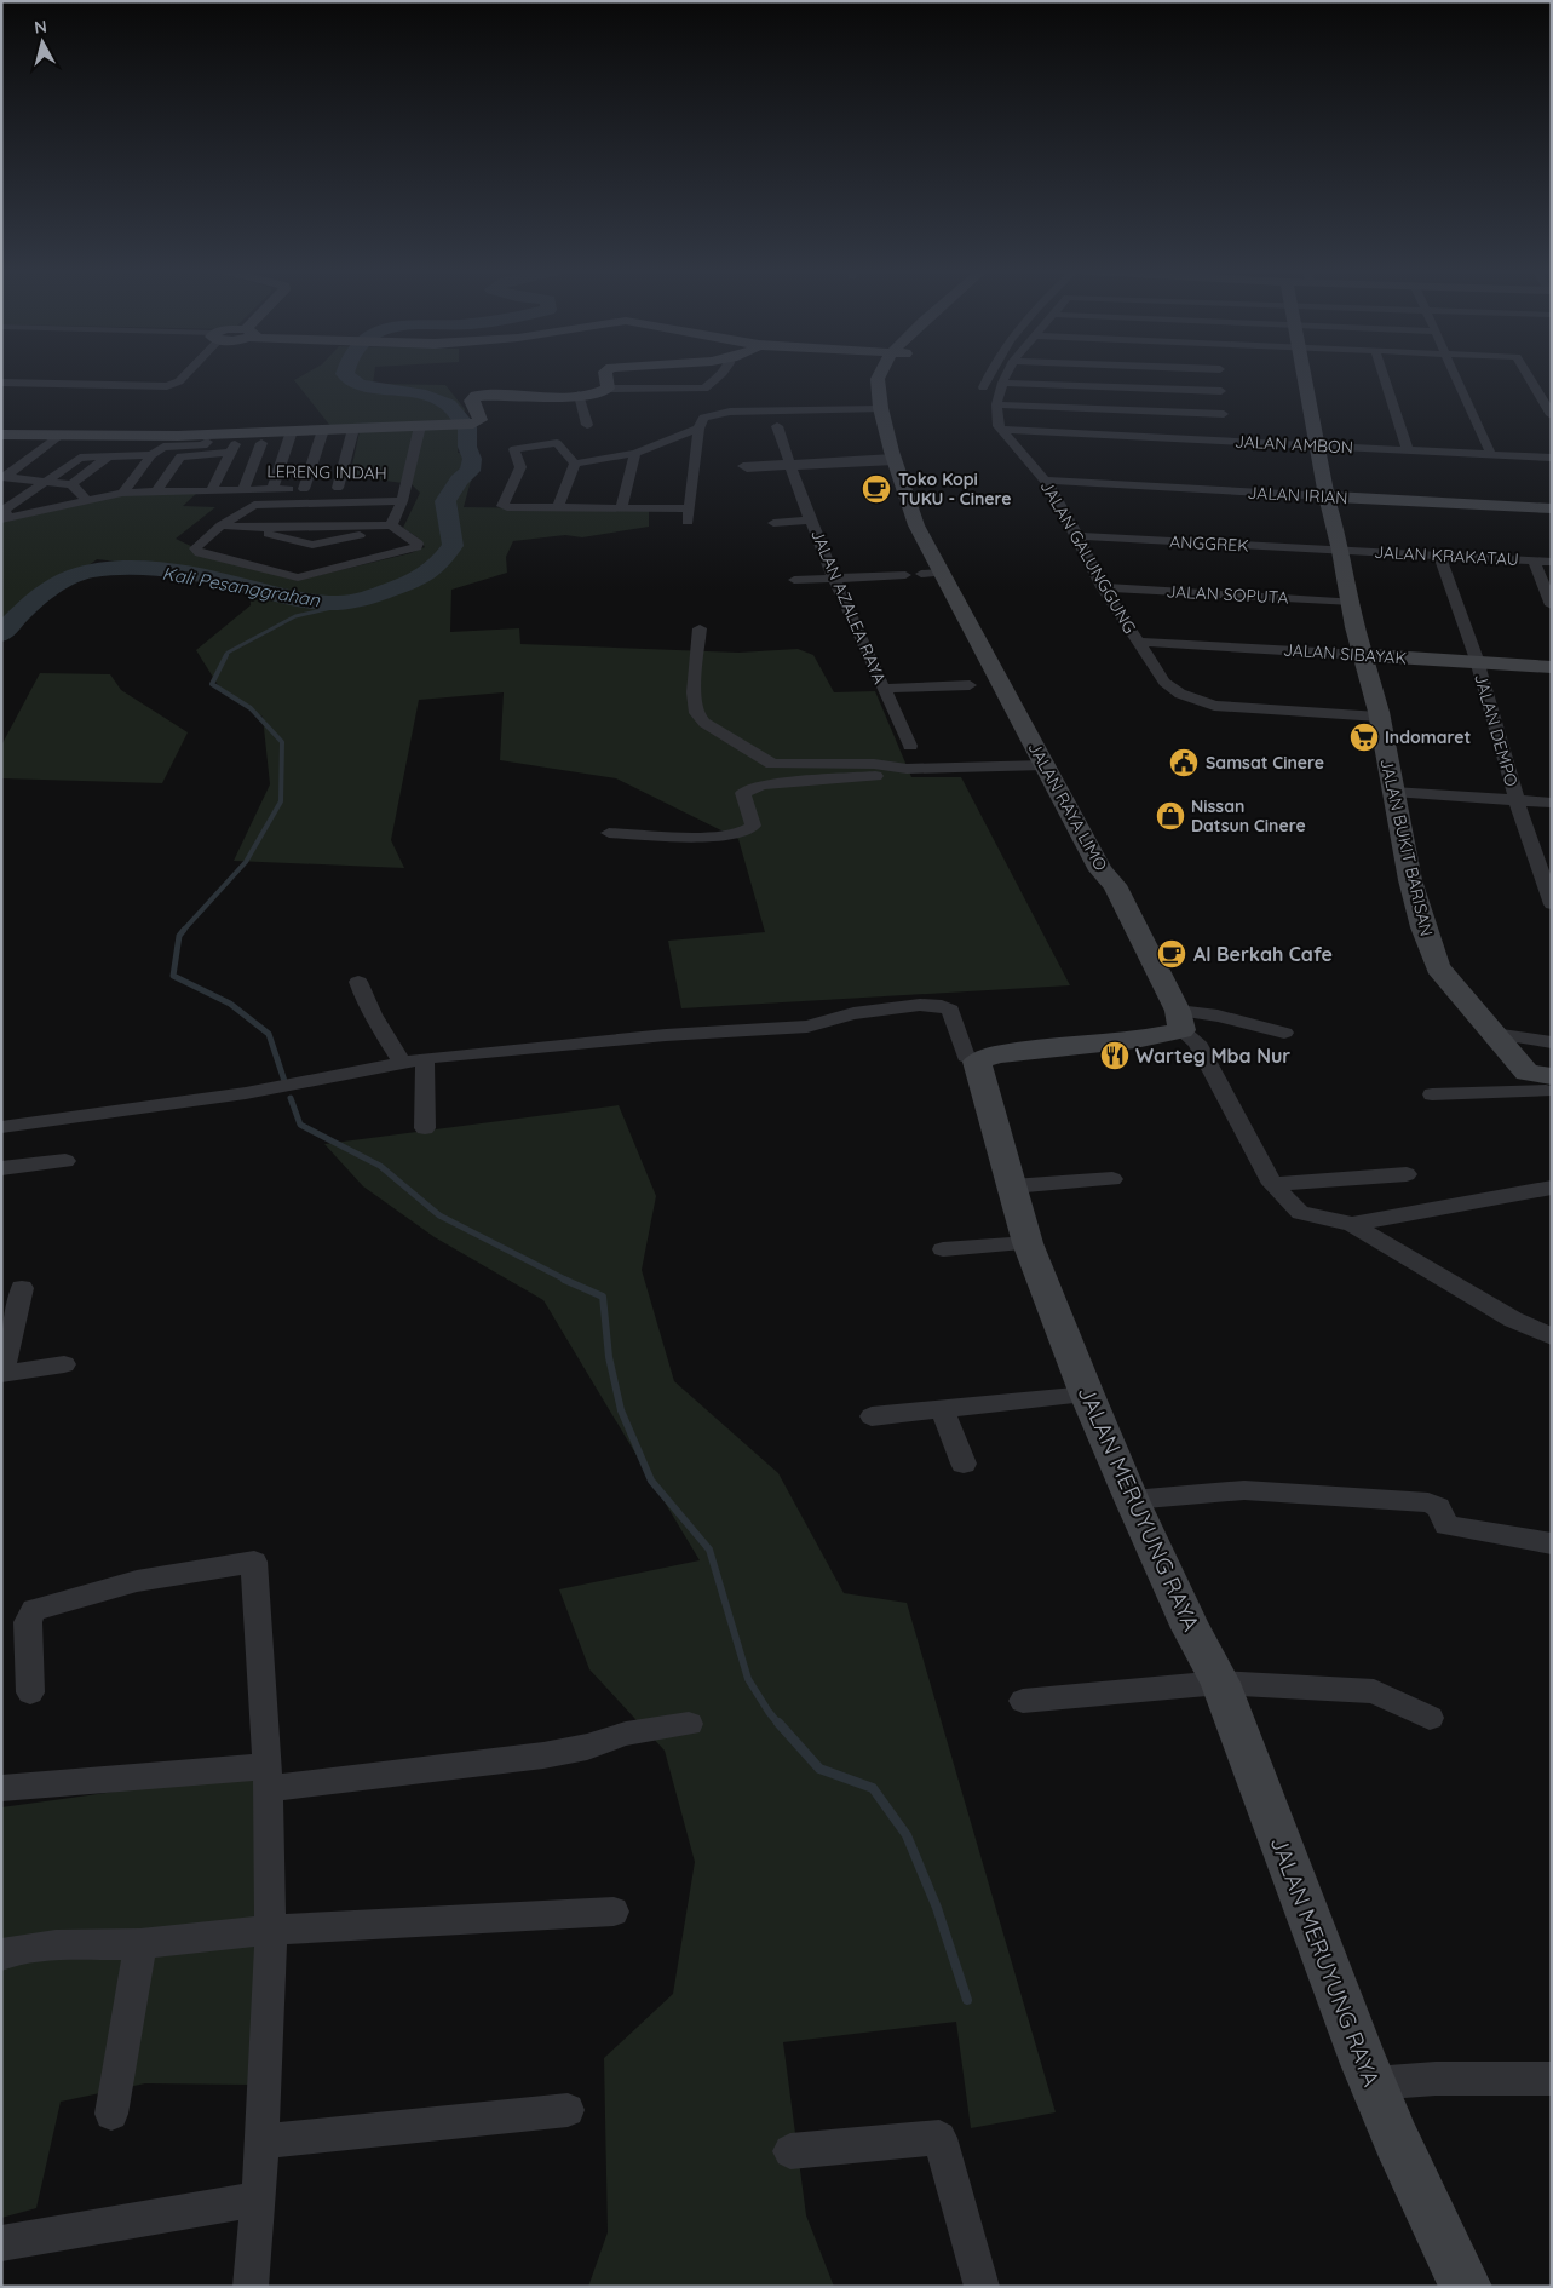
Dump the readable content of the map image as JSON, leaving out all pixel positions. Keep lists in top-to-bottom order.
{
  "streets": {
    "street": [
      "JALAN AMBON",
      "LERENG INDAH",
      "JALAN IRIAN",
      "ANGGREK",
      "JALAN KRAKATAU",
      "JALAN GALUNGGUNG",
      "JALAN SOPUTA",
      "JALAN AZALEA RAYA",
      "JALAN SIBAYAK",
      "JALAN DEMPO",
      "JALAN RAYA LIMO",
      "JALAN BUKIT BARISAN",
      "JALAN MERUYUNG RAYA"
    ]
  },
  "crossings": [
    ["JALAN AMBON", "JALAN GALUNGGUNG"],
    ["JALAN AMBON", "JALAN BUKIT BARISAN"],
    ["JALAN IRIAN", "JALAN GALUNGGUNG"],
    ["JALAN IRIAN", "JALAN BUKIT BARISAN"],
    ["ANGGREK", "JALAN KRAKATAU"],
    ["ANGGREK", "JALAN GALUNGGUNG"],
    ["ANGGREK", "JALAN BUKIT BARISAN"],
    ["JALAN KRAKATAU", "JALAN DEMPO"],
    ["JALAN KRAKATAU", "JALAN BUKIT BARISAN"],
    ["JALAN GALUNGGUNG", "JALAN SOPUTA"],
    ["JALAN GALUNGGUNG", "JALAN SIBAYAK"],
    ["JALAN GALUNGGUNG", "JALAN BUKIT BARISAN"],
    ["JALAN SOPUTA", "JALAN BUKIT BARISAN"],
    ["JALAN SIBAYAK", "JALAN DEMPO"],
    ["JALAN SIBAYAK", "JALAN BUKIT BARISAN"]
  ],
  "water": ["Kali Pesanggrahan"],
  "places": {
    "cafe": ["Toko Kopi TUKU - Cinere", "Al Berkah Cafe"],
    "supermarket": ["Indomaret"],
    "public building": ["Samsat Cinere"],
    "shop": ["Nissan Datsun Cinere"],
    "restaurant": ["Warteg Mba Nur"]
  },
  "north": "top"
}
